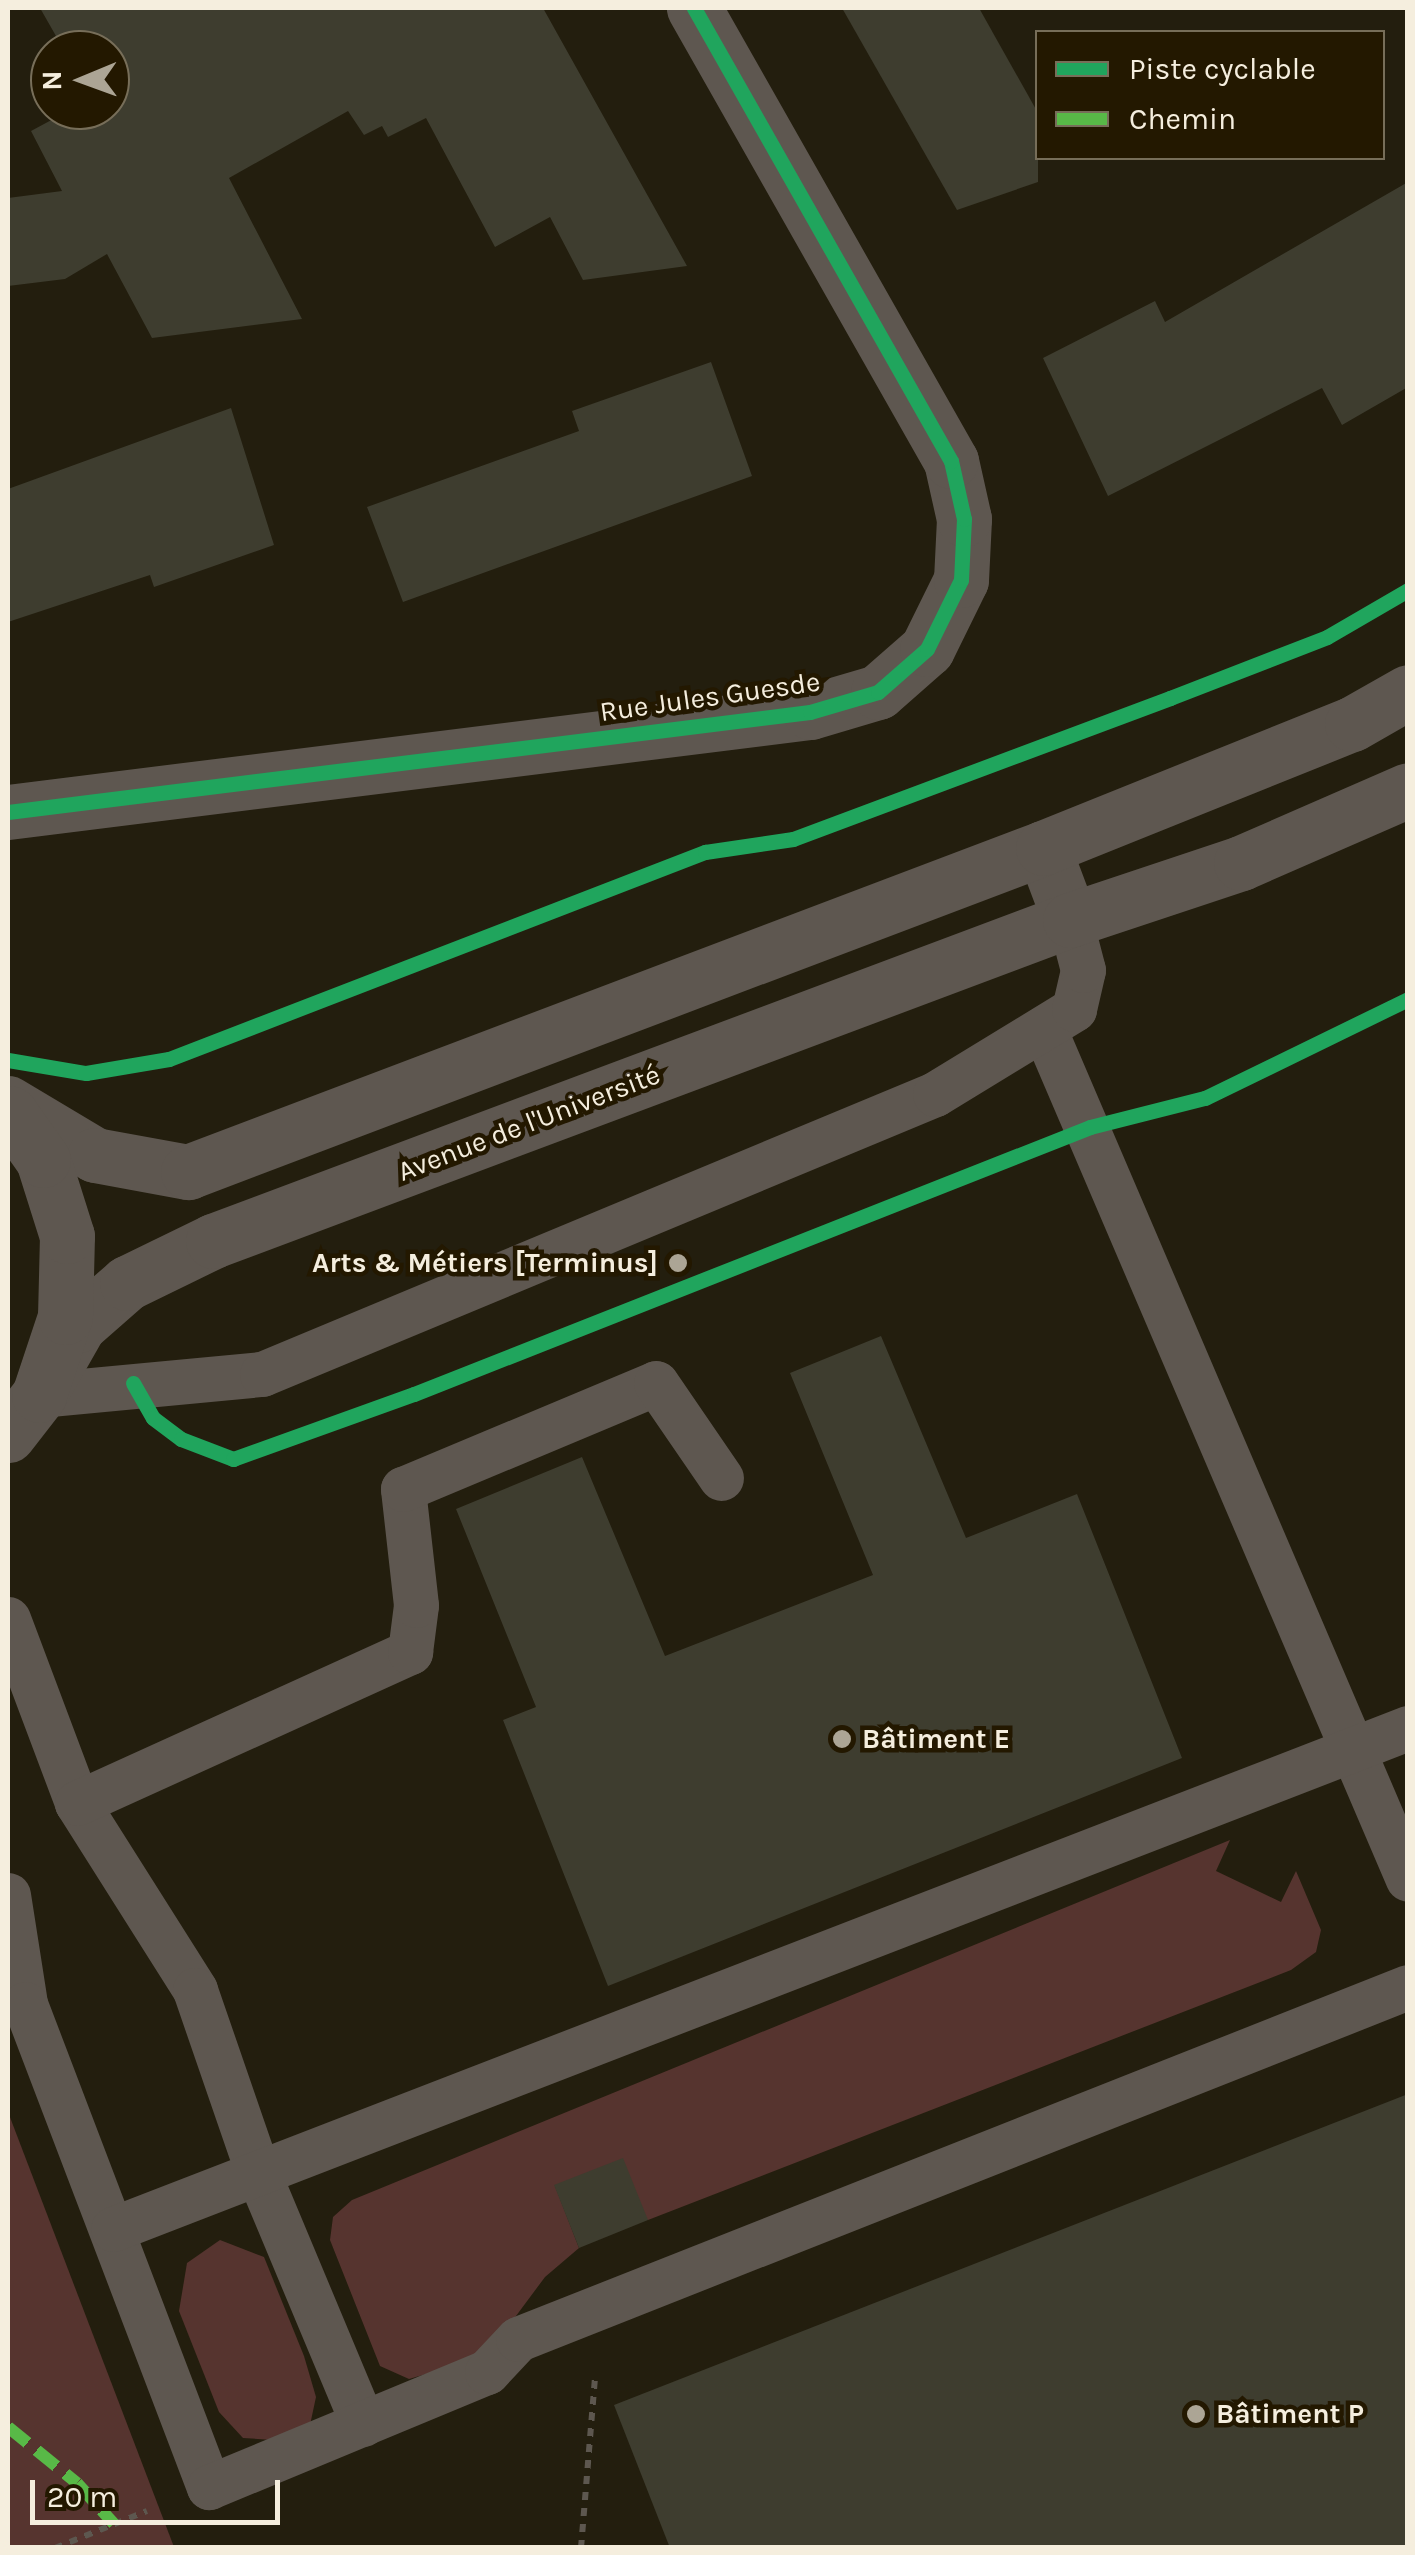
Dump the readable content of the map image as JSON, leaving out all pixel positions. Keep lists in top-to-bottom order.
{
  "streets": {
    "street": ["Rue Jules Guesde", "Avenue de l'Université"]
  },
  "places": ["Arts & Métiers [Terminus]", "Bâtiment E", "Bâtiment P"],
  "legend": ["Piste cyclable", "Chemin"],
  "scale_bar": "20 m",
  "north": "left"
}
